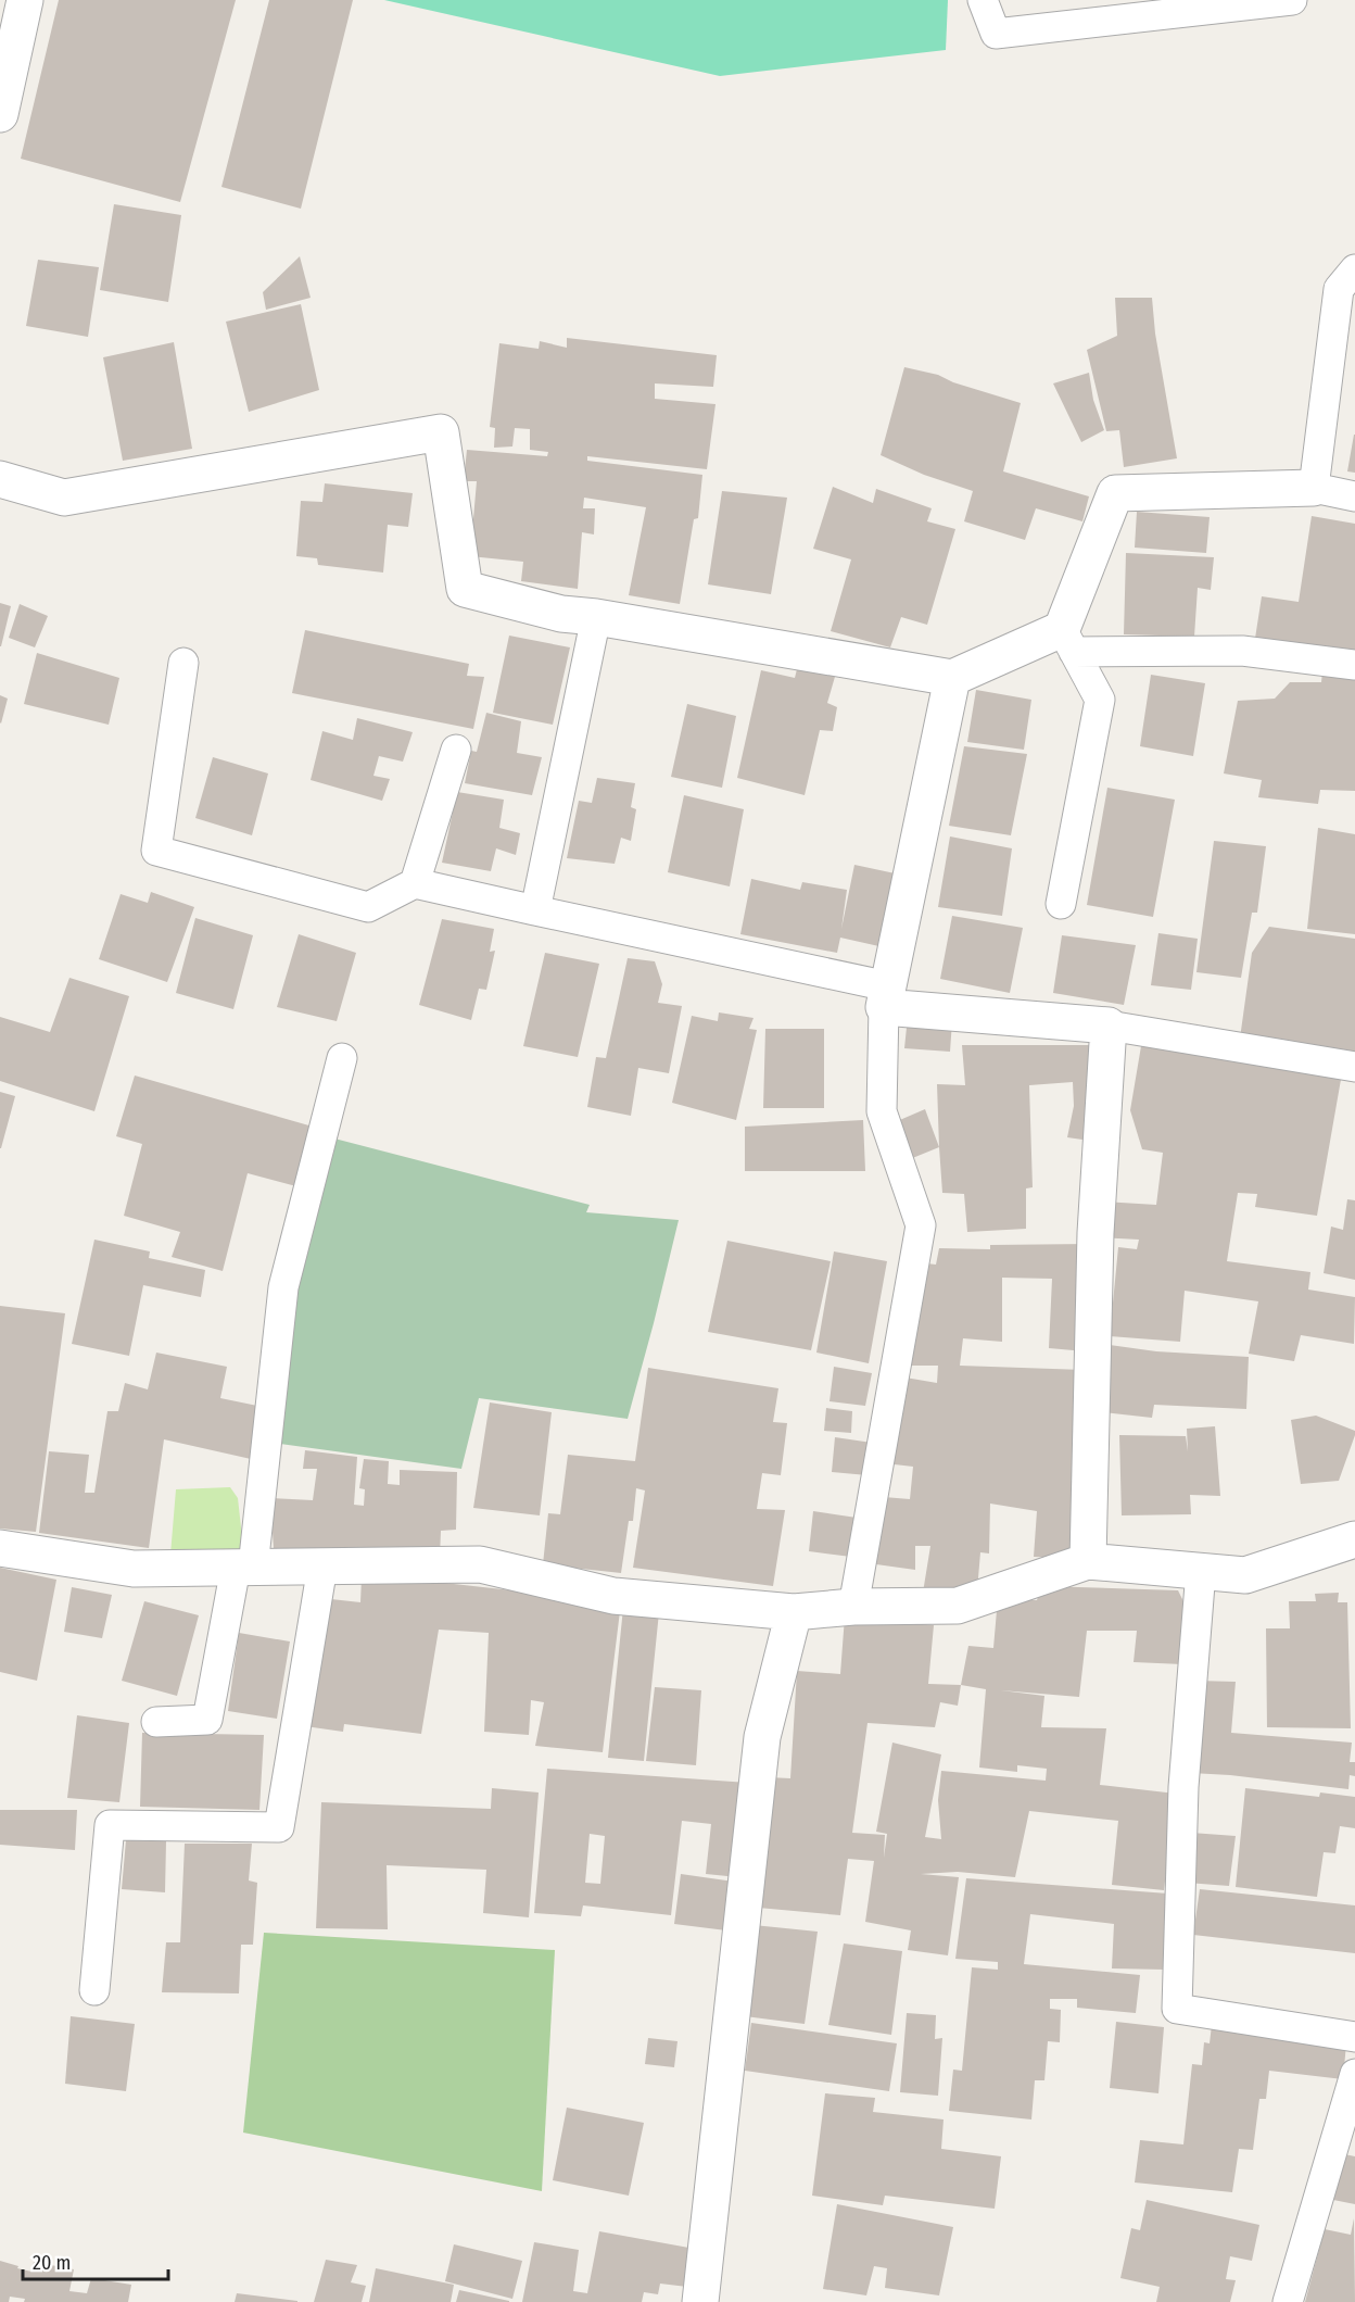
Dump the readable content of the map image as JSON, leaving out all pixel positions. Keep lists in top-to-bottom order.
{
  "scale_bar": "20 m"
}
